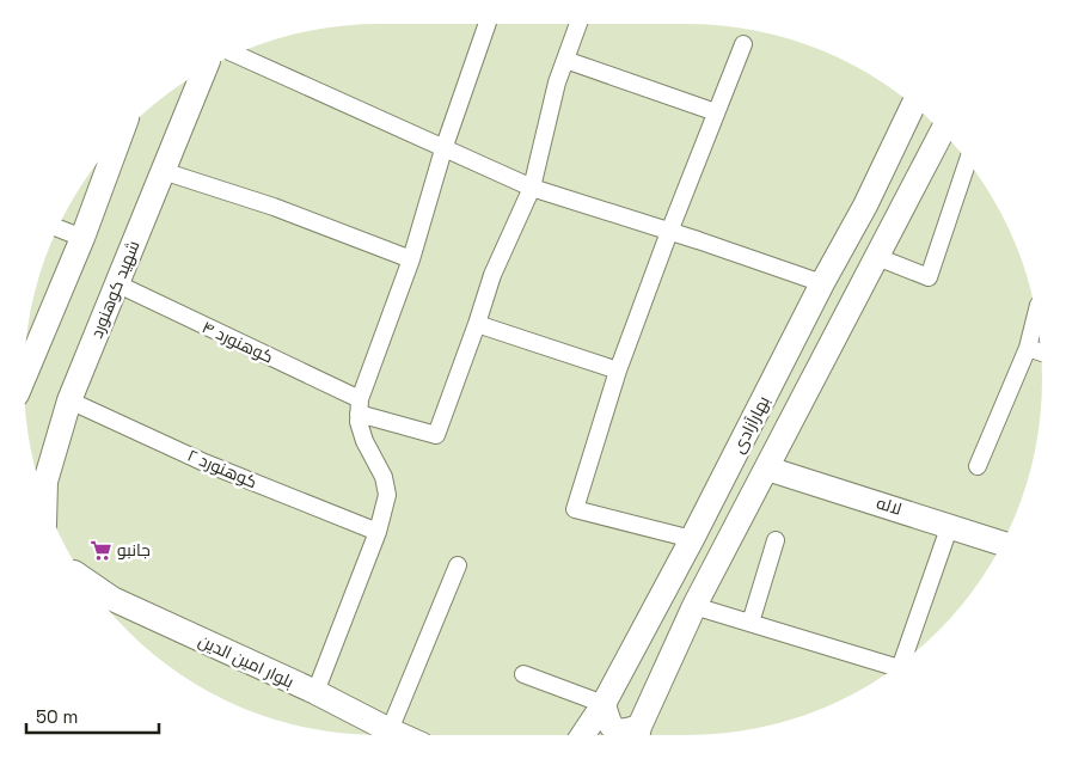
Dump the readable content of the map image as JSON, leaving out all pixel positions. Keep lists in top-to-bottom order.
{
  "streets": {
    "main road": [
      "شهید کوهنورد",
      "بهارآزادی",
      "لاله",
      "بلوار امین الدین"
    ],
    "street": ["کوهنورد ۴", "کوهنورد ۲"]
  },
  "crossings": [
    ["شهید کوهنورد", "کوهنورد ۴"],
    ["شهید کوهنورد", "کوهنورد ۲"]
  ],
  "places": {
    "supermarket": ["جانبو"]
  },
  "scale_bar": "50 m"
}
